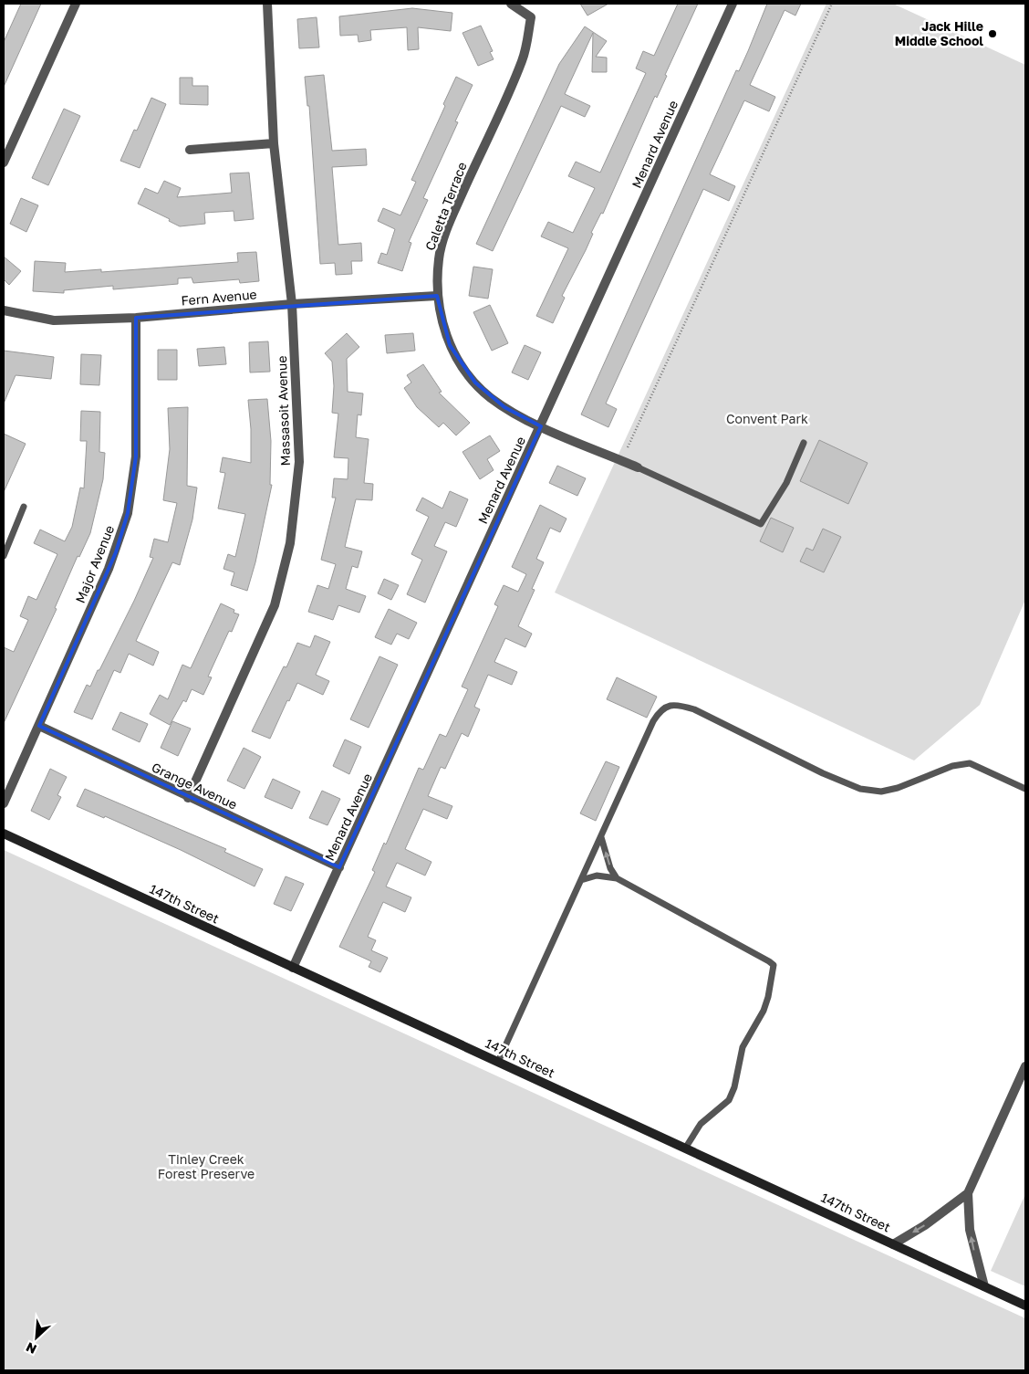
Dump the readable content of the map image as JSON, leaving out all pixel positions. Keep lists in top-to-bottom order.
{
  "streets": {
    "main road": ["147th Street"],
    "street": [
      "Menard Avenue",
      "Caletta Terrace",
      "Fern Avenue",
      "Massasoit Avenue",
      "Major Avenue",
      "Grange Avenue"
    ]
  },
  "crossings": [
    ["Menard Avenue", "Caletta Terrace"],
    ["Menard Avenue", "Grange Avenue"],
    ["Menard Avenue", "147th Street"],
    ["Caletta Terrace", "Fern Avenue"],
    ["Fern Avenue", "Massasoit Avenue"],
    ["Fern Avenue", "Major Avenue"],
    ["Massasoit Avenue", "Grange Avenue"],
    ["Major Avenue", "Grange Avenue"]
  ],
  "parks": ["Convent Park", "Tinley Creek Forest Preserve"],
  "places": ["Jack Hille Middle School"],
  "north": "bottom left"
}
